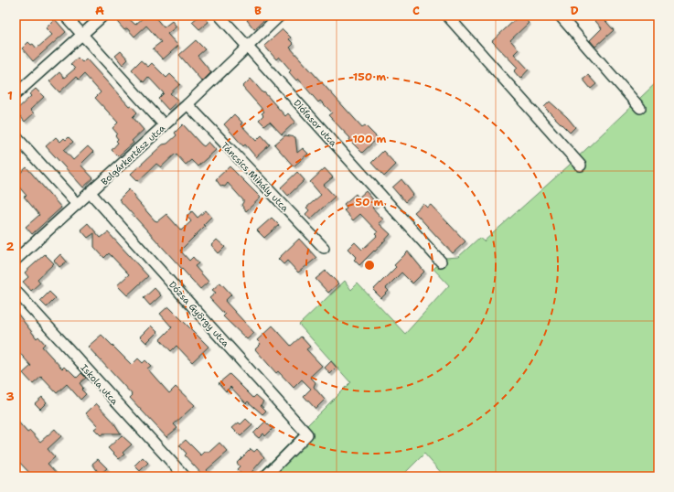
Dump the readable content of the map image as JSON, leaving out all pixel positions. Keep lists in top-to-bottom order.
{
  "streets": {
    "street": [
      "Diófasor utca",
      "Bolgárkertész utca",
      "Táncsics Mihály utca",
      "Dózsa György utca",
      "Iskola utca"
    ]
  },
  "crossings": [
    ["Diófasor utca", "Bolgárkertész utca"],
    ["Bolgárkertész utca", "Táncsics Mihály utca"],
    ["Bolgárkertész utca", "Dózsa György utca"]
  ],
  "grid": {
    "columns": [
      "A",
      "B",
      "C",
      "D"
    ],
    "rows": ["1", "2", "3"]
  },
  "rings": ["150 m", "100 m", "50 m"]
}
